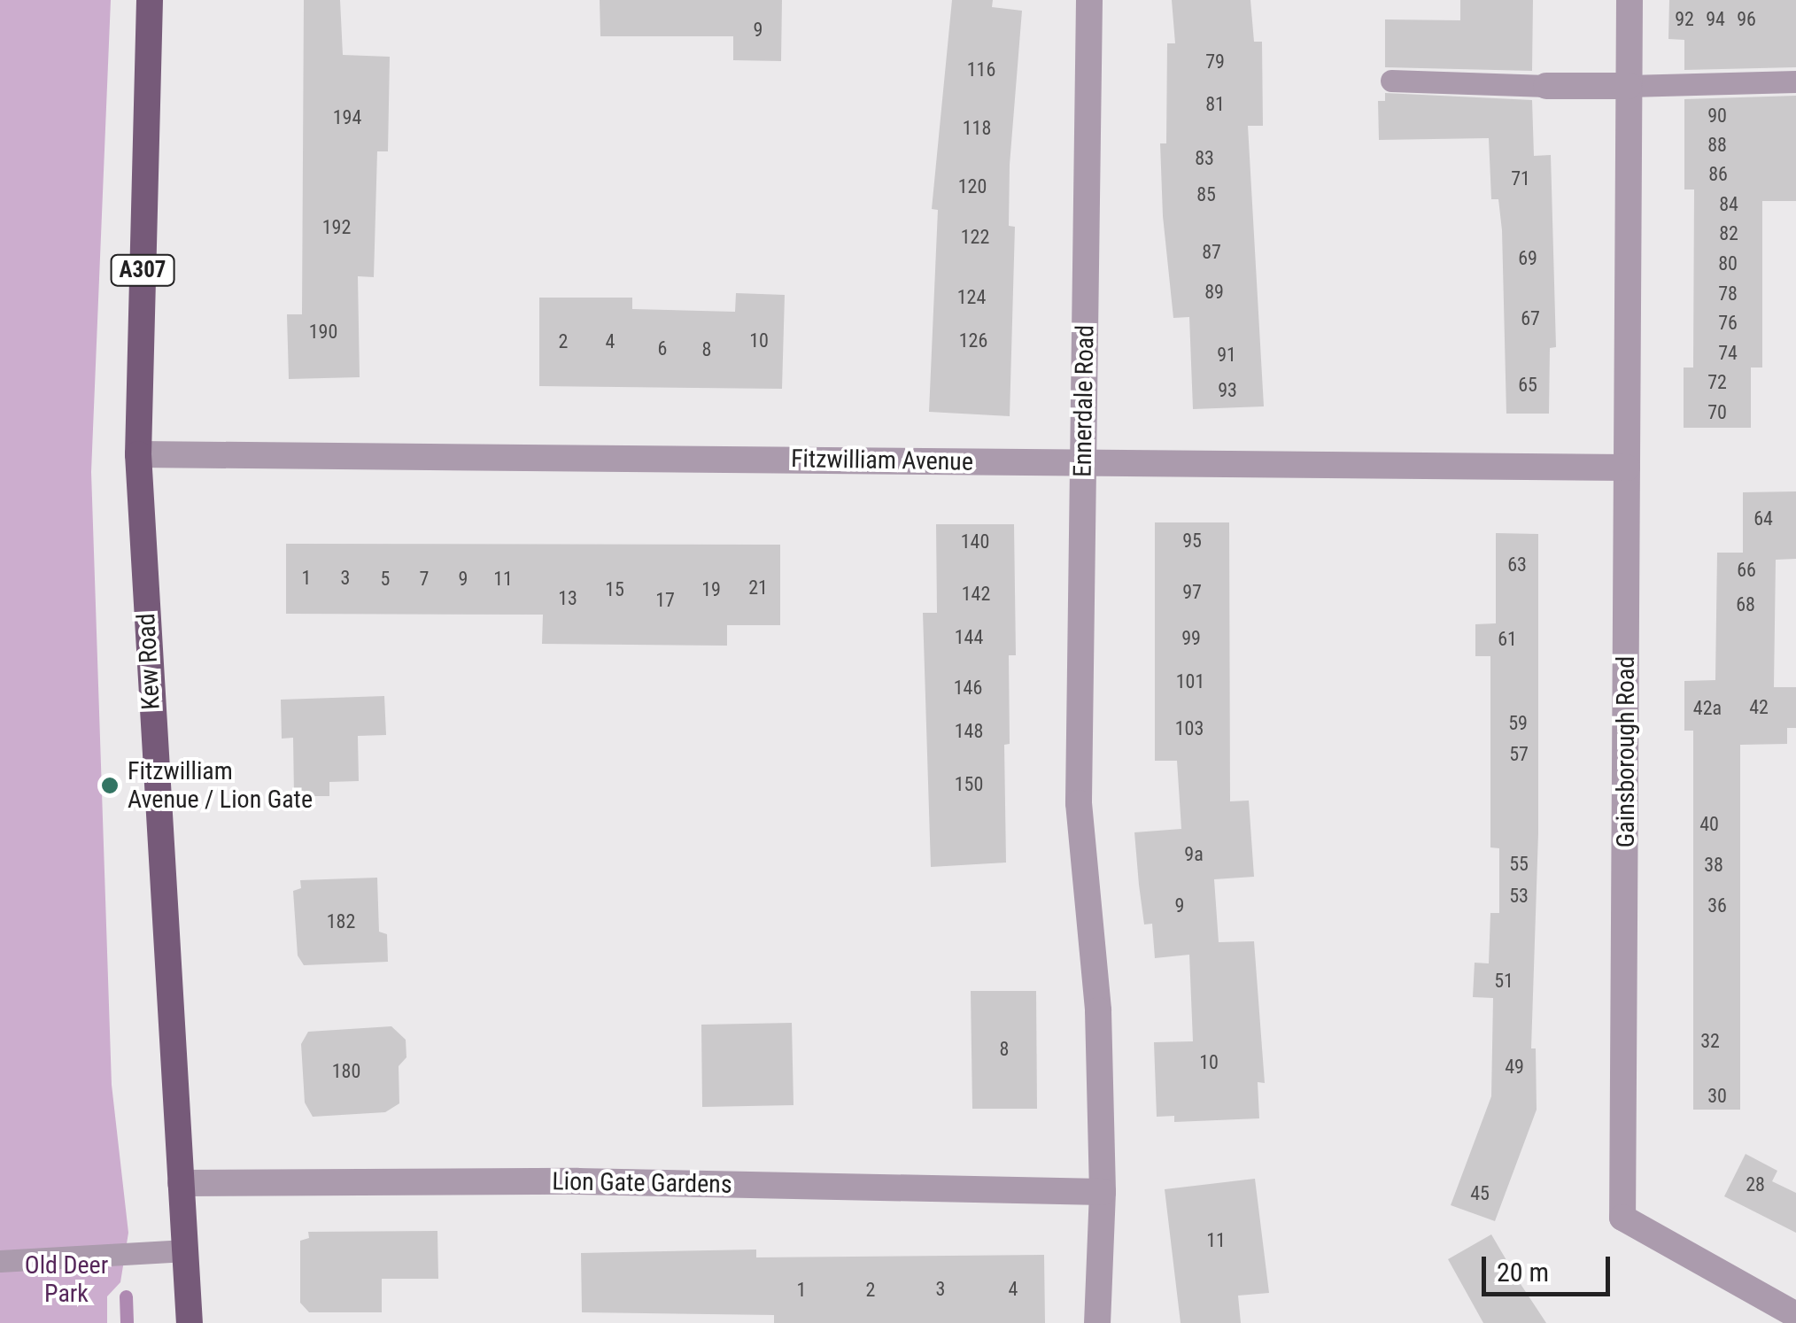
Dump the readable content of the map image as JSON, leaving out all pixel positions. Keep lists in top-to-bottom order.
{
  "streets": {
    "main road": ["A307", "Kew Road"],
    "street": [
      "Ennerdale Road",
      "Fitzwilliam Avenue",
      "Gainsborough Road",
      "Lion Gate Gardens"
    ]
  },
  "crossings": [
    ["Ennerdale Road", "Fitzwilliam Avenue"],
    ["Ennerdale Road", "Lion Gate Gardens"],
    ["Fitzwilliam Avenue", "Kew Road"],
    ["Fitzwilliam Avenue", "Gainsborough Road"],
    ["Kew Road", "Lion Gate Gardens"]
  ],
  "parks": ["Old Deer Park"],
  "places": ["Fitzwilliam Avenue / Lion Gate"],
  "house_numbers": [
    "92",
    "94",
    "96",
    "9",
    "79",
    "116",
    "81",
    "90",
    "194",
    "118",
    "88",
    "83",
    "86",
    "71",
    "120",
    "85",
    "84",
    "192",
    "82",
    "122",
    "87",
    "69",
    "80",
    "89",
    "78",
    "124",
    "67",
    "76",
    "190",
    "10",
    "126",
    "2",
    "4",
    "6",
    "8",
    "74",
    "91",
    "72",
    "65",
    "93",
    "70",
    "64",
    "95",
    "140",
    "63",
    "66",
    "1",
    "3",
    "5",
    "7",
    "9",
    "11",
    "21",
    "15",
    "19",
    "97",
    "142",
    "13",
    "17",
    "68",
    "144",
    "99",
    "61",
    "101",
    "146",
    "42",
    "42a",
    "59",
    "103",
    "148",
    "57",
    "150",
    "40",
    "9a",
    "55",
    "38",
    "53",
    "9",
    "36",
    "182",
    "51",
    "32",
    "8",
    "10",
    "49",
    "180",
    "30",
    "28",
    "45",
    "11",
    "3",
    "4",
    "1",
    "2"
  ],
  "scale_bar": "20 m"
}
